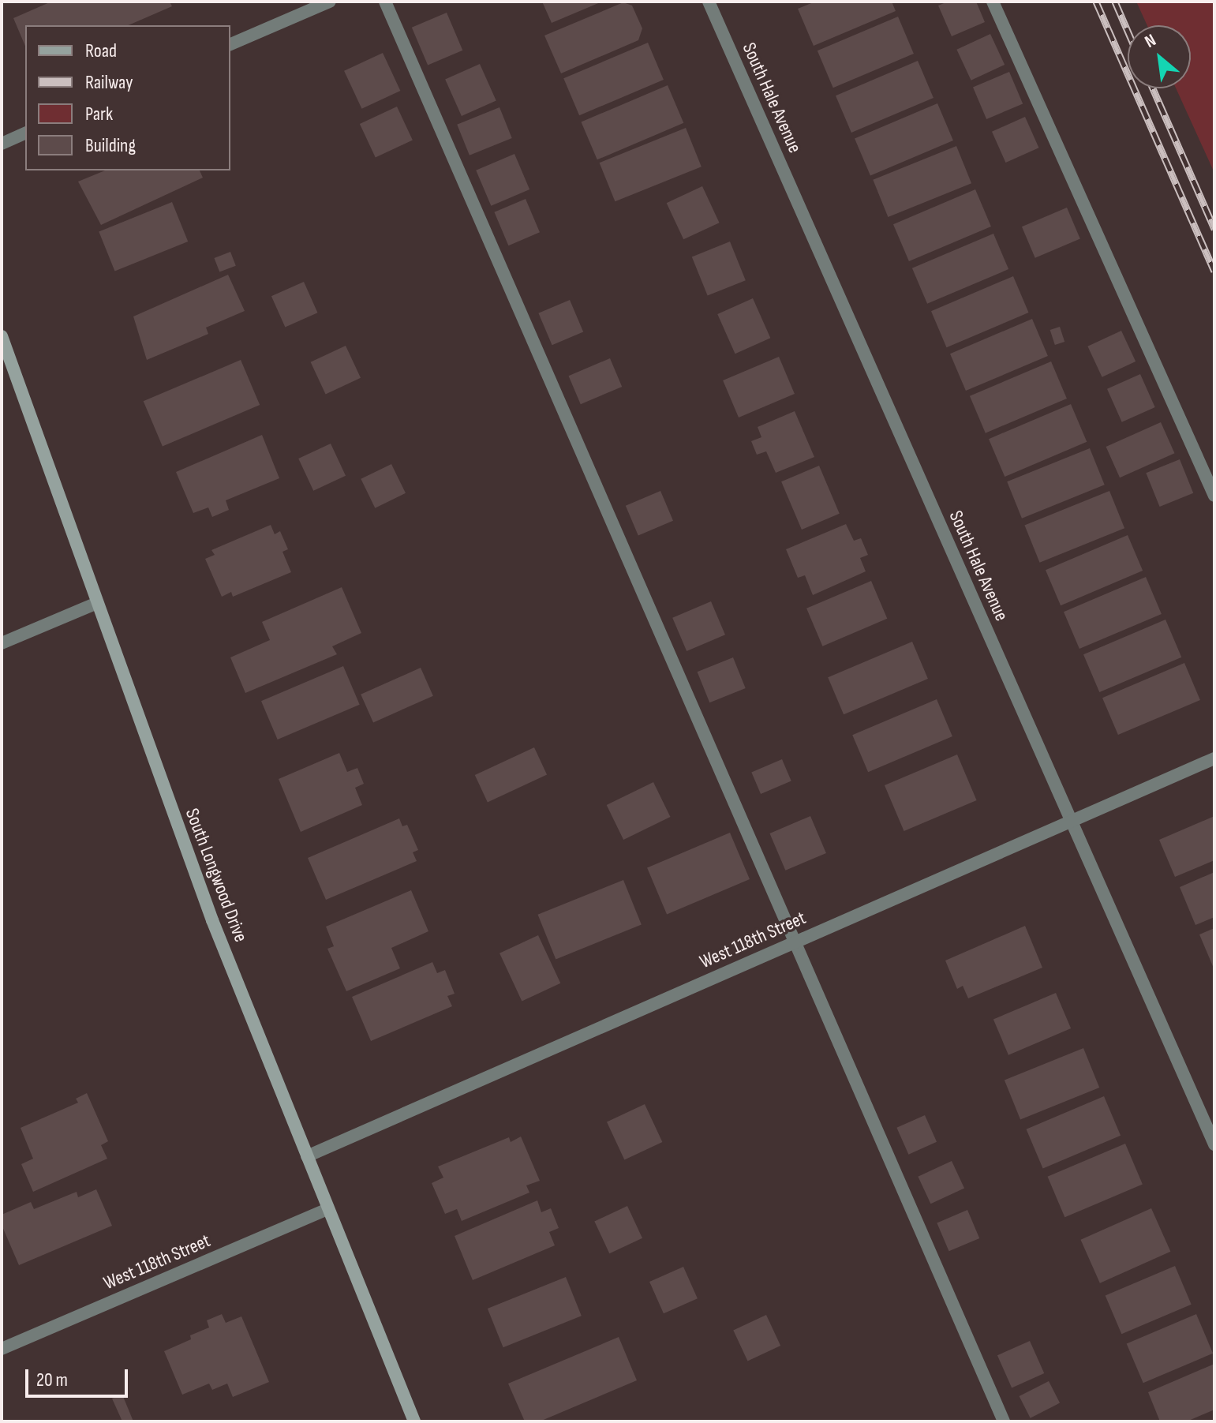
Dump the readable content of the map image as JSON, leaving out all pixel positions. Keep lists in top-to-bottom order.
{
  "streets": {
    "street": ["South Hale Avenue", "South Longwood Drive", "West 118th Street"]
  },
  "crossings": [
    ["South Hale Avenue", "West 118th Street"],
    ["South Longwood Drive", "West 118th Street"]
  ],
  "legend": [
    "Road",
    "Railway",
    "Park",
    "Building"
  ],
  "scale_bar": "20 m",
  "north": "top left"
}
